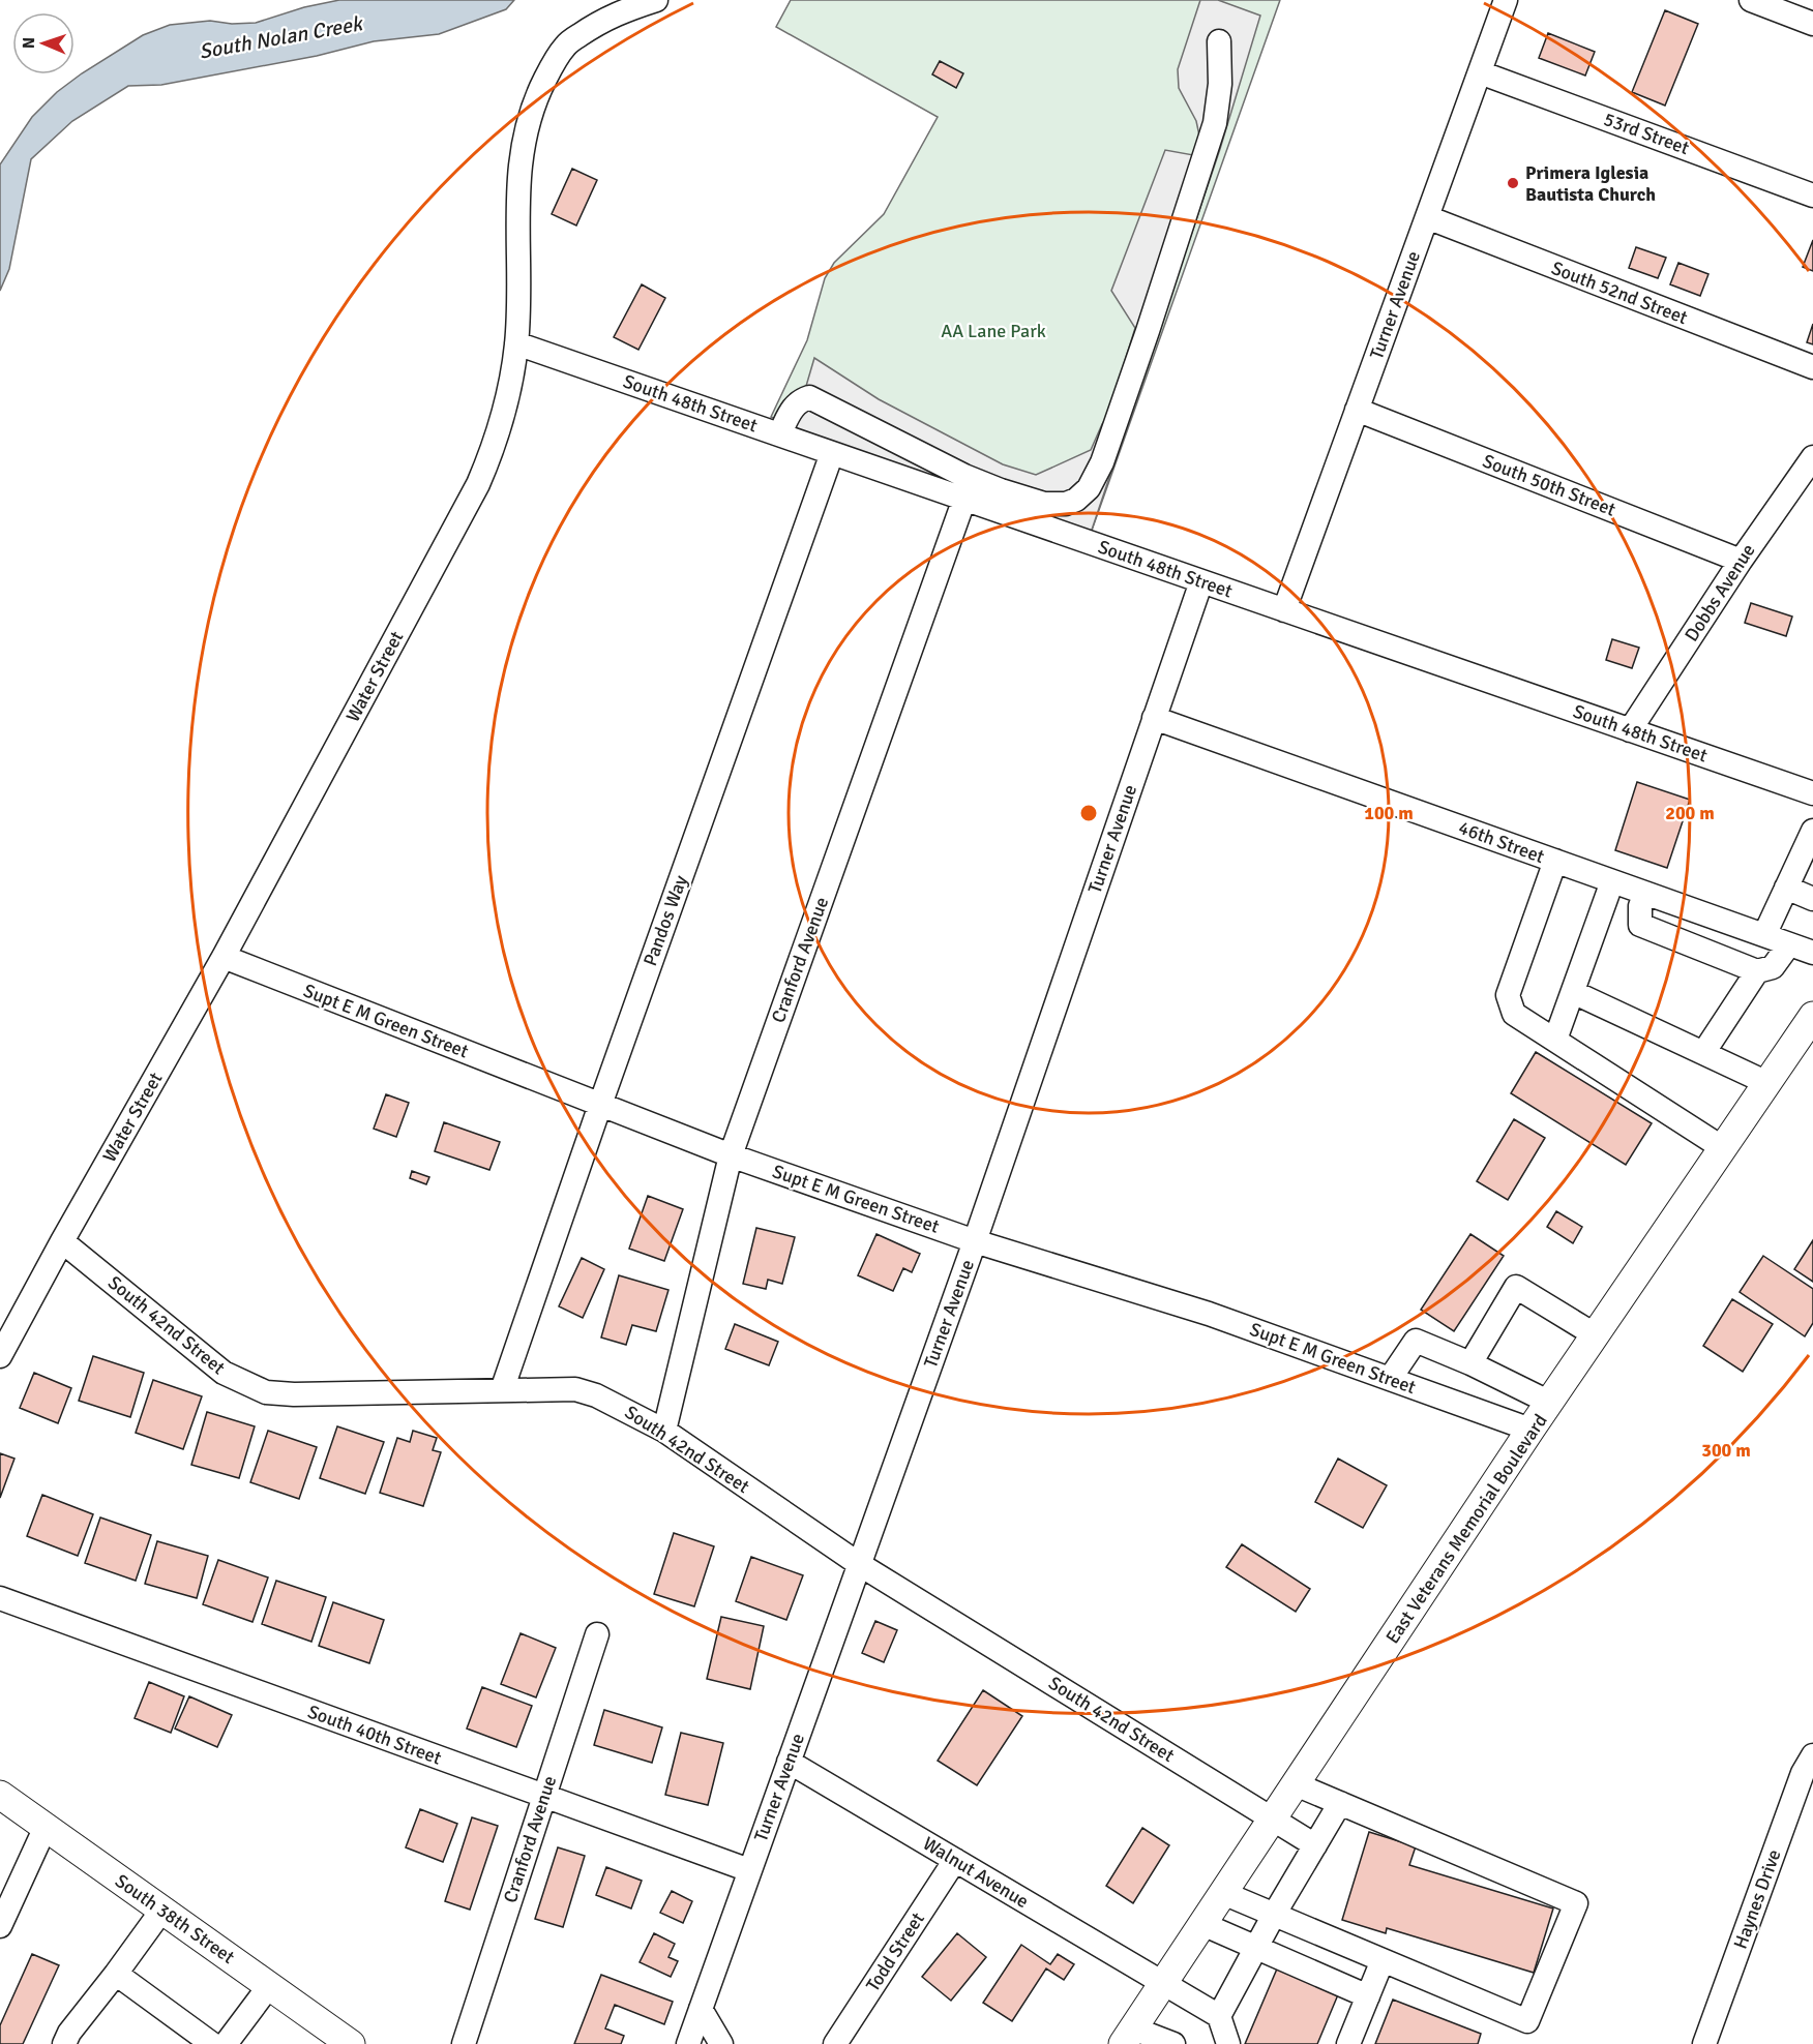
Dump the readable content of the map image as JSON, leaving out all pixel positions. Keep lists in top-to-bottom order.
{
  "streets": {
    "main road": ["East Veterans Memorial Boulevard", "South 38th Street"],
    "street": [
      "53rd Street",
      "South 52nd Street",
      "Turner Avenue",
      "South 48th Street",
      "South 50th Street",
      "Dobbs Avenue",
      "Water Street",
      "46th Street",
      "Pandos Way",
      "Cranford Avenue",
      "Supt E M Green Street",
      "South 42nd Street",
      "South 40th Street",
      "Walnut Avenue",
      "Haynes Drive",
      "Todd Street"
    ]
  },
  "crossings": [
    ["53rd Street", "Turner Avenue"],
    ["South 52nd Street", "Turner Avenue"],
    ["Turner Avenue", "South 48th Street"],
    ["Turner Avenue", "South 50th Street"],
    ["Turner Avenue", "46th Street"],
    ["Turner Avenue", "Supt E M Green Street"],
    ["Turner Avenue", "South 42nd Street"],
    ["Turner Avenue", "South 40th Street"],
    ["Turner Avenue", "Walnut Avenue"],
    ["South 48th Street", "Dobbs Avenue"],
    ["South 48th Street", "Water Street"],
    ["South 48th Street", "Pandos Way"],
    ["South 48th Street", "Cranford Avenue"],
    ["South 50th Street", "Dobbs Avenue"],
    ["Water Street", "Supt E M Green Street"],
    ["Water Street", "South 42nd Street"],
    ["Pandos Way", "Supt E M Green Street"],
    ["Pandos Way", "South 42nd Street"],
    ["Cranford Avenue", "Supt E M Green Street"],
    ["Cranford Avenue", "South 42nd Street"],
    ["Cranford Avenue", "South 40th Street"],
    ["Supt E M Green Street", "East Veterans Memorial Boulevard"],
    ["South 42nd Street", "East Veterans Memorial Boulevard"],
    ["East Veterans Memorial Boulevard", "Walnut Avenue"],
    ["Walnut Avenue", "Todd Street"]
  ],
  "water": ["South Nolan Creek"],
  "parks": ["AA Lane Park"],
  "places": ["Primera Iglesia Bautista Church"],
  "north": "left",
  "rings": ["100 m", "200 m", "300 m"]
}
